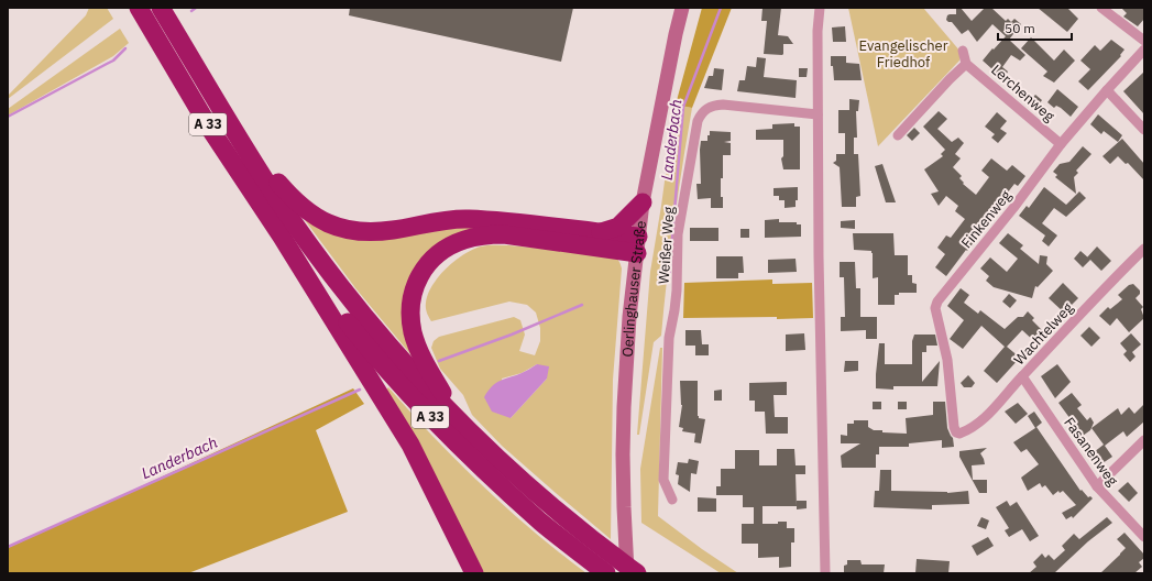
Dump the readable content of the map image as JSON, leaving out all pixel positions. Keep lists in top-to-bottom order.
{
  "streets": {
    "highway": ["A 33"],
    "main road": ["Oerlinghauser Straße"],
    "street": [
      "Lerchenweg",
      "Finkenweg",
      "Weißer Weg",
      "Wachtelweg",
      "Fasanenweg"
    ]
  },
  "crossings": [
    ["Lerchenweg", "Finkenweg"],
    ["Finkenweg", "Wachtelweg"],
    ["Wachtelweg", "Fasanenweg"]
  ],
  "water": ["Landerbach"],
  "parks": ["Evangelischer Friedhof"],
  "scale_bar": "50 m"
}
